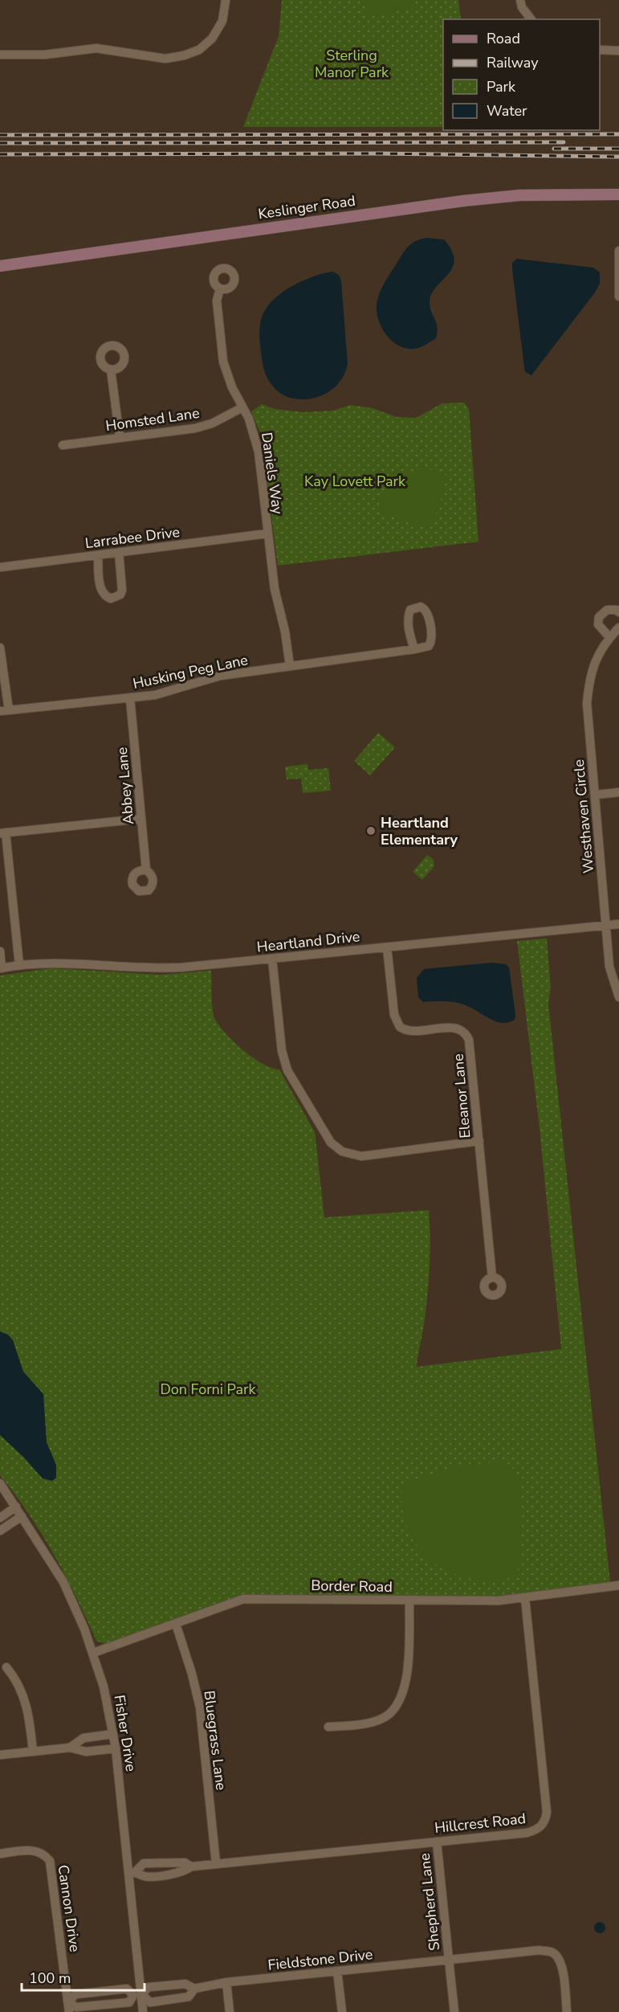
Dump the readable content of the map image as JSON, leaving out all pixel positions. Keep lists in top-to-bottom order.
{
  "streets": {
    "main road": ["Keslinger Road"],
    "street": [
      "Homsted Lane",
      "Daniels Way",
      "Larrabee Drive",
      "Husking Peg Lane",
      "Abbey Lane",
      "Westhaven Circle",
      "Heartland Drive",
      "Eleanor Lane",
      "Border Road",
      "Fisher Drive",
      "Bluegrass Lane",
      "Hillcrest Road",
      "Shepherd Lane",
      "Cannon Drive",
      "Fieldstone Drive"
    ]
  },
  "crossings": [
    ["Homsted Lane", "Daniels Way"],
    ["Daniels Way", "Larrabee Drive"],
    ["Daniels Way", "Husking Peg Lane"],
    ["Husking Peg Lane", "Abbey Lane"],
    ["Westhaven Circle", "Heartland Drive"],
    ["Heartland Drive", "Eleanor Lane"],
    ["Border Road", "Fisher Drive"],
    ["Border Road", "Bluegrass Lane"],
    ["Border Road", "Hillcrest Road"],
    ["Fisher Drive", "Hillcrest Road"],
    ["Fisher Drive", "Fieldstone Drive"],
    ["Bluegrass Lane", "Hillcrest Road"],
    ["Hillcrest Road", "Shepherd Lane"],
    ["Shepherd Lane", "Fieldstone Drive"]
  ],
  "parks": ["Sterling Manor Park", "Kay Lovett Park", "Don Forni Park"],
  "places": ["Heartland Elementary"],
  "legend": [
    "Road",
    "Railway",
    "Park",
    "Water"
  ],
  "scale_bar": "100 m"
}
